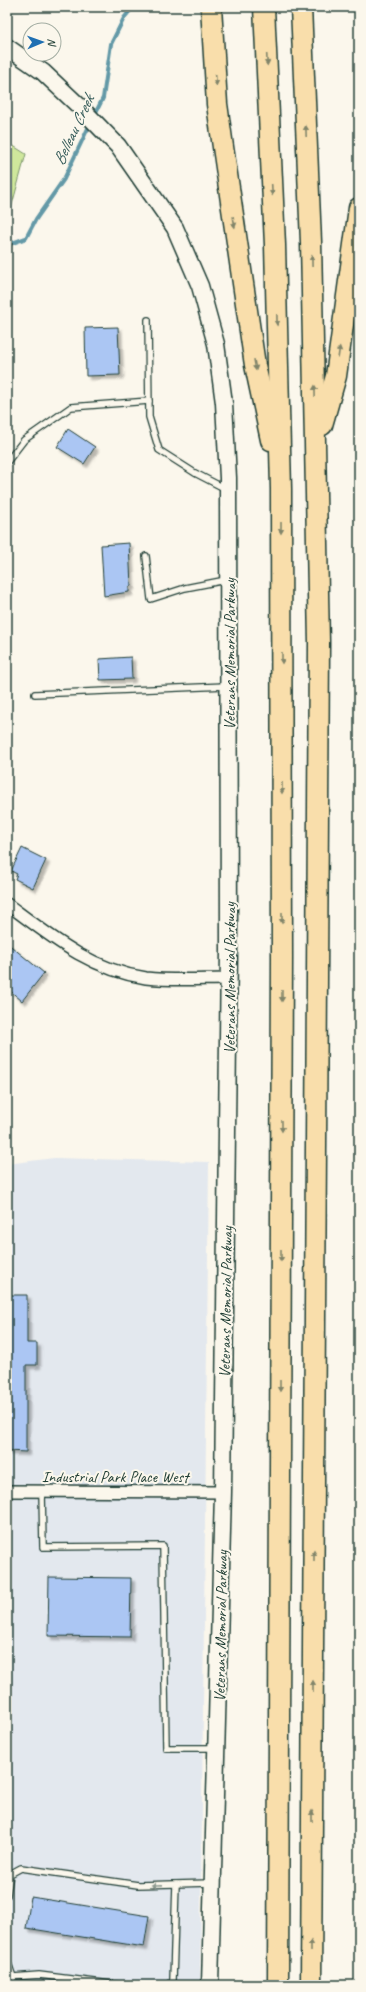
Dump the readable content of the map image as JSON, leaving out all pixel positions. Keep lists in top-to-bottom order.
{
  "streets": {
    "street": ["Veterans Memorial Parkway", "Industrial Park Place West"]
  },
  "crossings": [
    ["Veterans Memorial Parkway", "Industrial Park Place West"]
  ],
  "water": ["Belleau Creek"],
  "north": "right"
}
